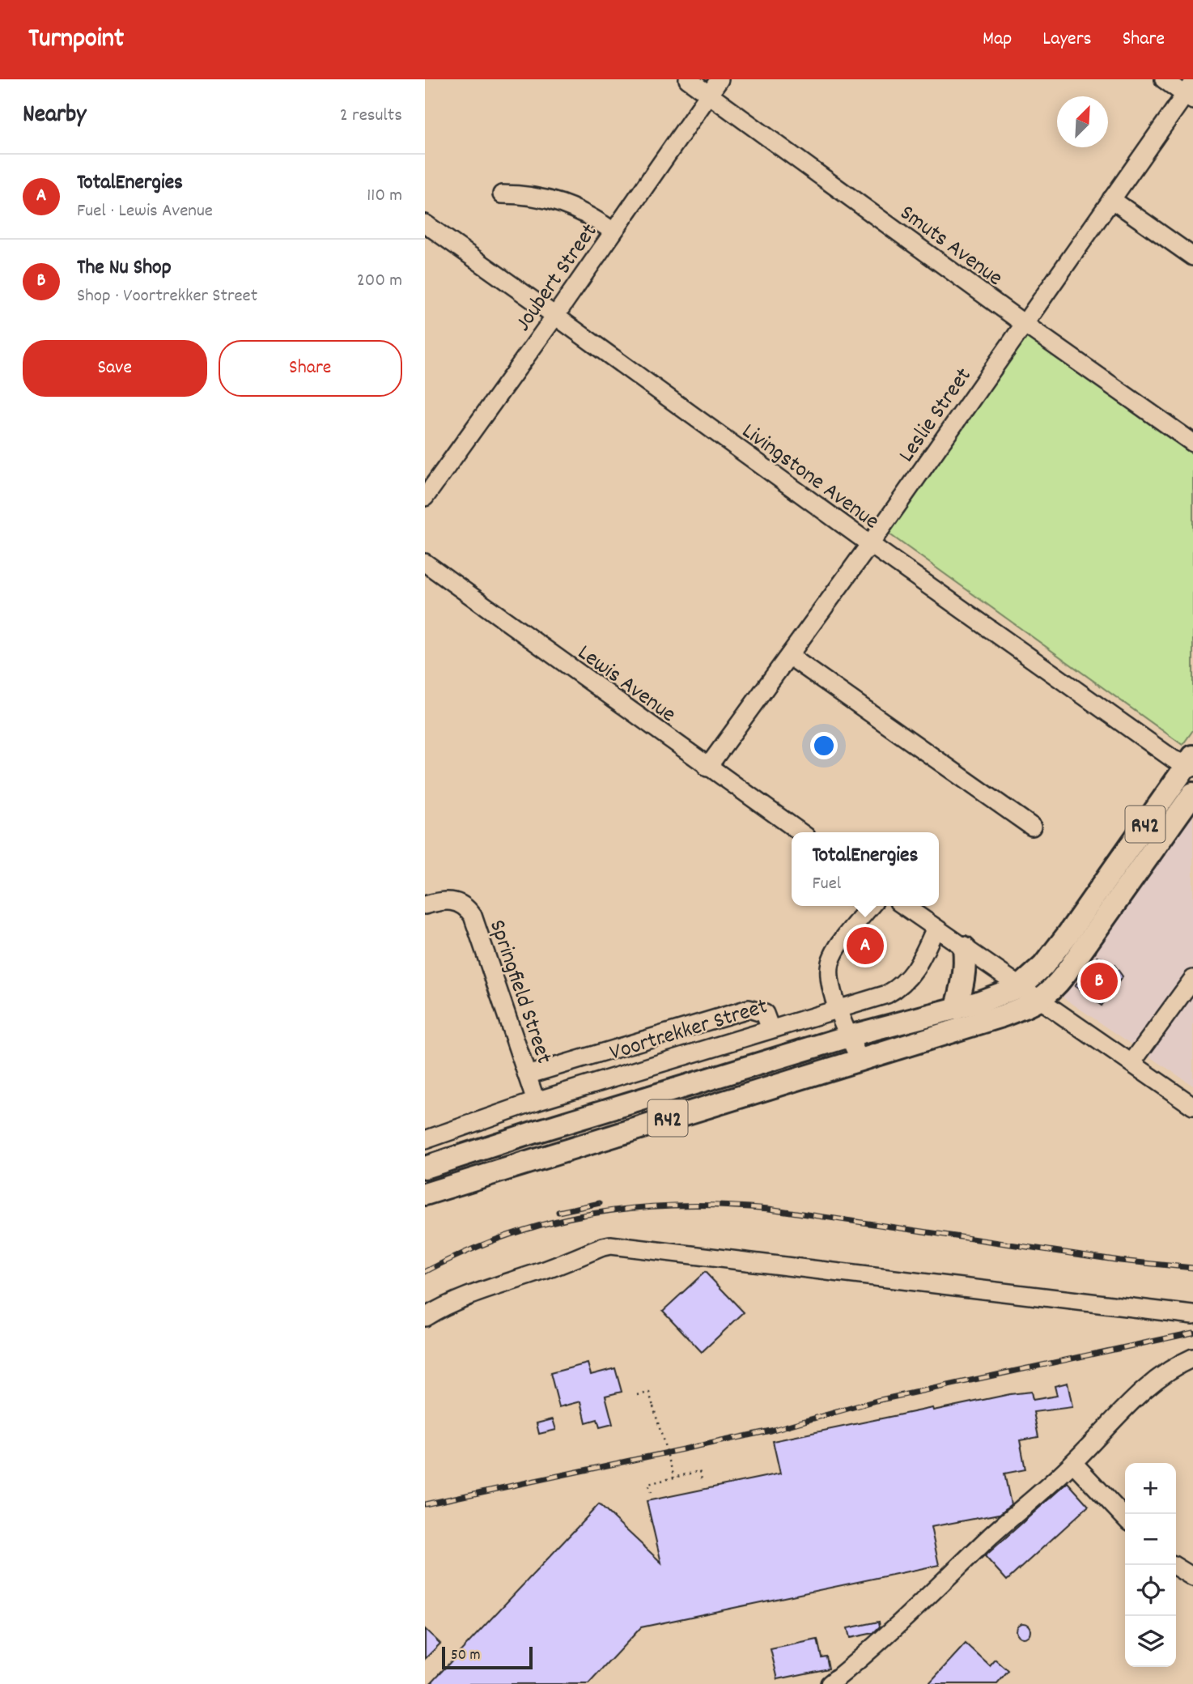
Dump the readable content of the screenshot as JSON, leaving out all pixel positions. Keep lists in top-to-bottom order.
{
  "streets": {
    "main road": ["R42"],
    "street": [
      "Smuts Avenue",
      "Joubert Street",
      "Leslie Street",
      "Livingstone Avenue",
      "Lewis Avenue",
      "Springfield Street",
      "Voortrekker Street"
    ]
  },
  "crossings": [
    ["Smuts Avenue", "Joubert Street"],
    ["Smuts Avenue", "Leslie Street"],
    ["Joubert Street", "Livingstone Avenue"],
    ["Leslie Street", "Livingstone Avenue"],
    ["Leslie Street", "Lewis Avenue"],
    ["Livingstone Avenue", "R42"],
    ["Springfield Street", "Voortrekker Street"]
  ],
  "scale_bar": "50 m",
  "north": "top right",
  "page": {
    "header": "Turnpoint",
    "nav": ["Map", "Layers", "Share"],
    "heading": ["Nearby", "2 results"],
    "list": [
      {
        "mark": "A",
        "name": "TotalEnergies",
        "note": "Fuel · Lewis Avenue",
        "value": "110 m"
      },
      {
        "mark": "B",
        "name": "The Nu Shop",
        "note": "Shop · Voortrekker Street",
        "value": "200 m"
      }
    ],
    "buttons": ["Save", "Share"],
    "popup": ["TotalEnergies", "Fuel"],
    "pins": ["A", "B"],
    "map_buttons": ["+", "−"],
    "scale": "50 m"
  }
}
